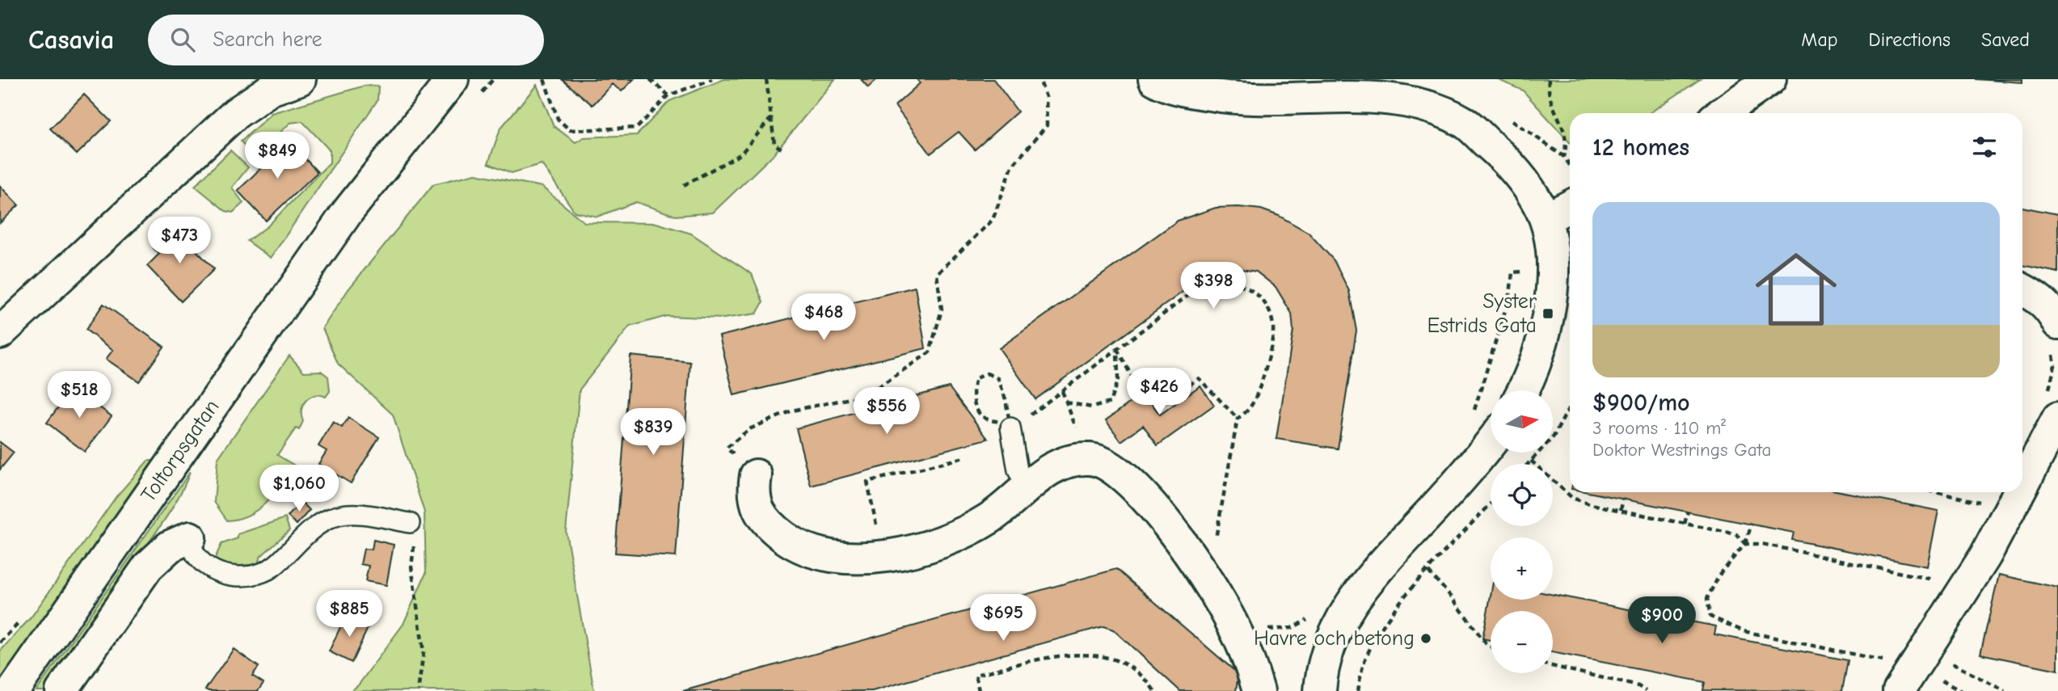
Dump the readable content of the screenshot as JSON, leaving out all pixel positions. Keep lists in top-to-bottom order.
{
  "streets": {
    "street": ["Toltorpsgatan"]
  },
  "places": {
    "transit": ["Syster Estrids Gata"],
    "other": ["Havre och betong"]
  },
  "north": "right",
  "page": {
    "header": "Casavia",
    "search": "Search here",
    "nav": ["Map", "Directions", "Saved"],
    "heading": "12 homes",
    "price": [
      "$849",
      "$473",
      "$398",
      "$468",
      "$426",
      "$518",
      "$556",
      "$839",
      "$1,060",
      "$885",
      "$695",
      "$900"
    ],
    "list": [
      {
        "name": "$900/mo",
        "note": "3 rooms · 110 m² · Doktor Westrings Gata"
      }
    ],
    "map_buttons": ["+", "−"]
  }
}
